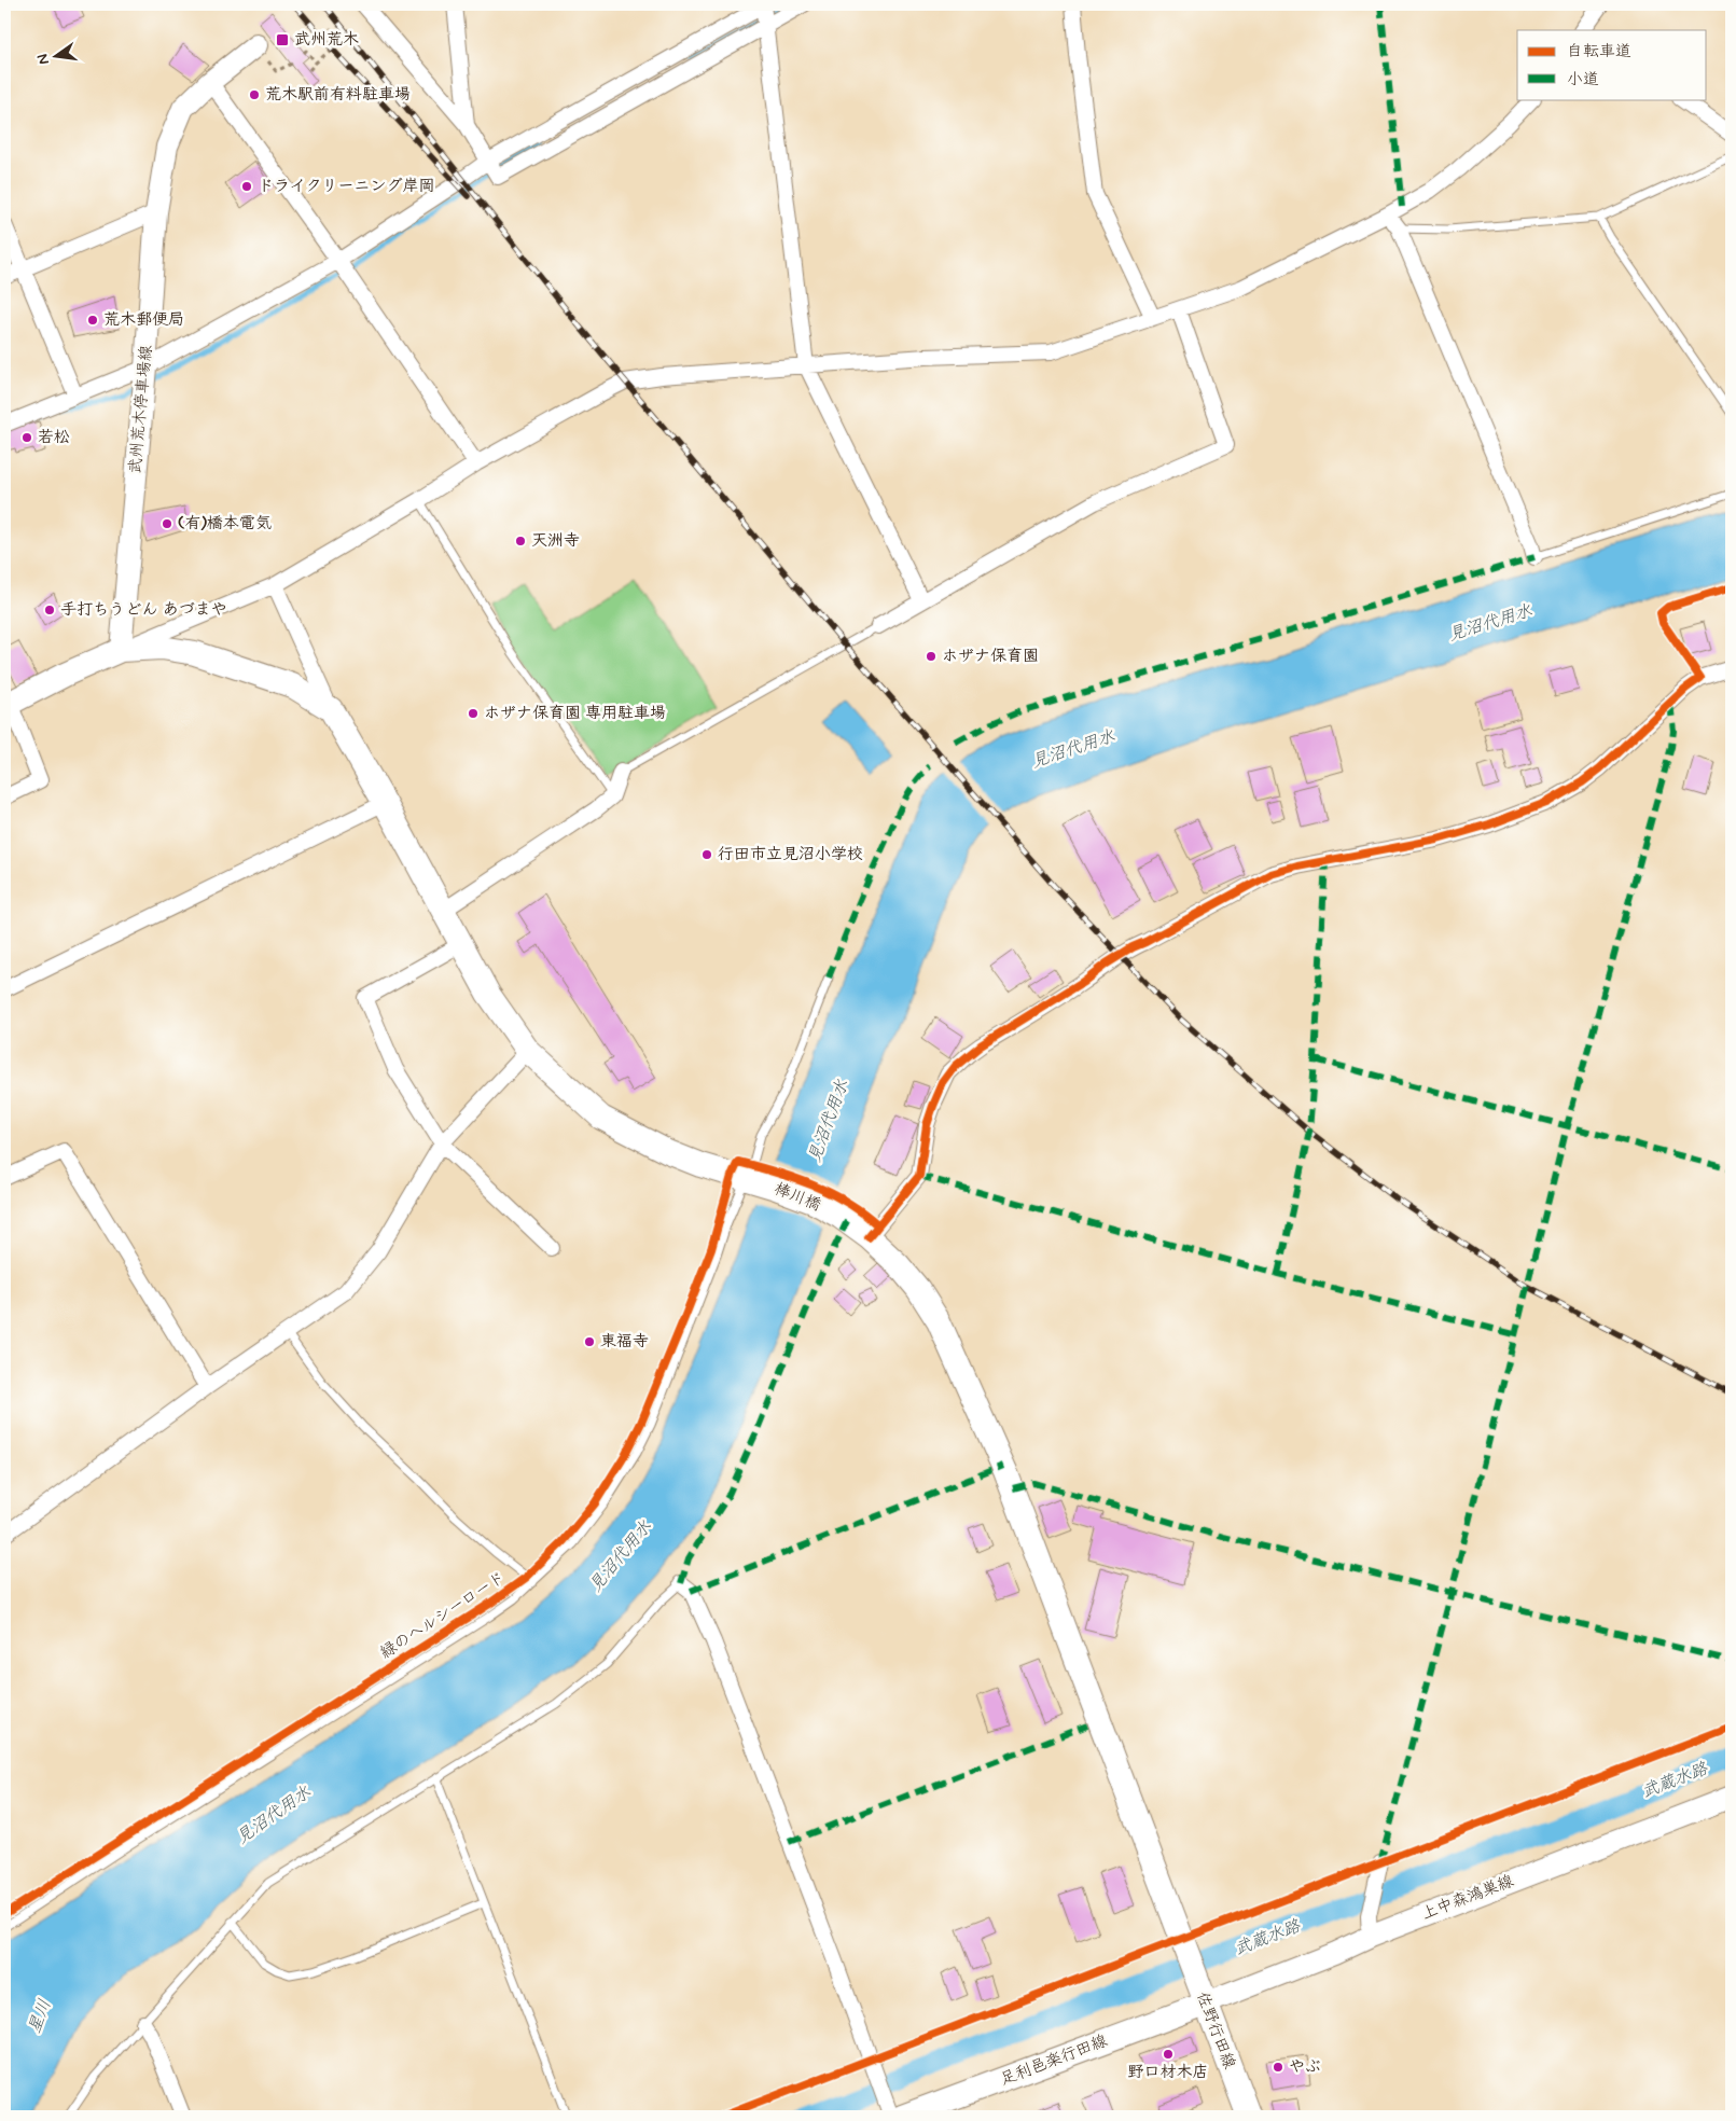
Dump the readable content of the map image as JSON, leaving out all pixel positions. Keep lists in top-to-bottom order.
{
  "streets": {
    "main road": [
      "武州荒木停車場線",
      "棒川橋",
      "上中森鴻巣線",
      "佐野行田線",
      "足利邑楽行田線"
    ],
    "cycle path": ["緑のヘルシーロード"]
  },
  "crossings": [
    ["棒川橋", "佐野行田線"],
    ["上中森鴻巣線", "佐野行田線"],
    ["上中森鴻巣線", "足利邑楽行田線"],
    ["佐野行田線", "足利邑楽行田線"]
  ],
  "water": ["見沼代用水", "武蔵水路", "星川"],
  "places": {
    "transit": ["武州荒木"],
    "other": [
      "荒木駅前有料駐車場",
      "ドライクリーニング岸岡",
      "荒木郵便局",
      "若松",
      "(有)橋本電気",
      "天洲寺",
      "手打ちうどん あづまや",
      "ホザナ保育園",
      "ホザナ保育園 専用駐車場",
      "行田市立見沼小学校",
      "東福寺",
      "野口材木店",
      "やぶ"
    ]
  },
  "legend": ["自転車道", "小道"],
  "north": "left"
}
